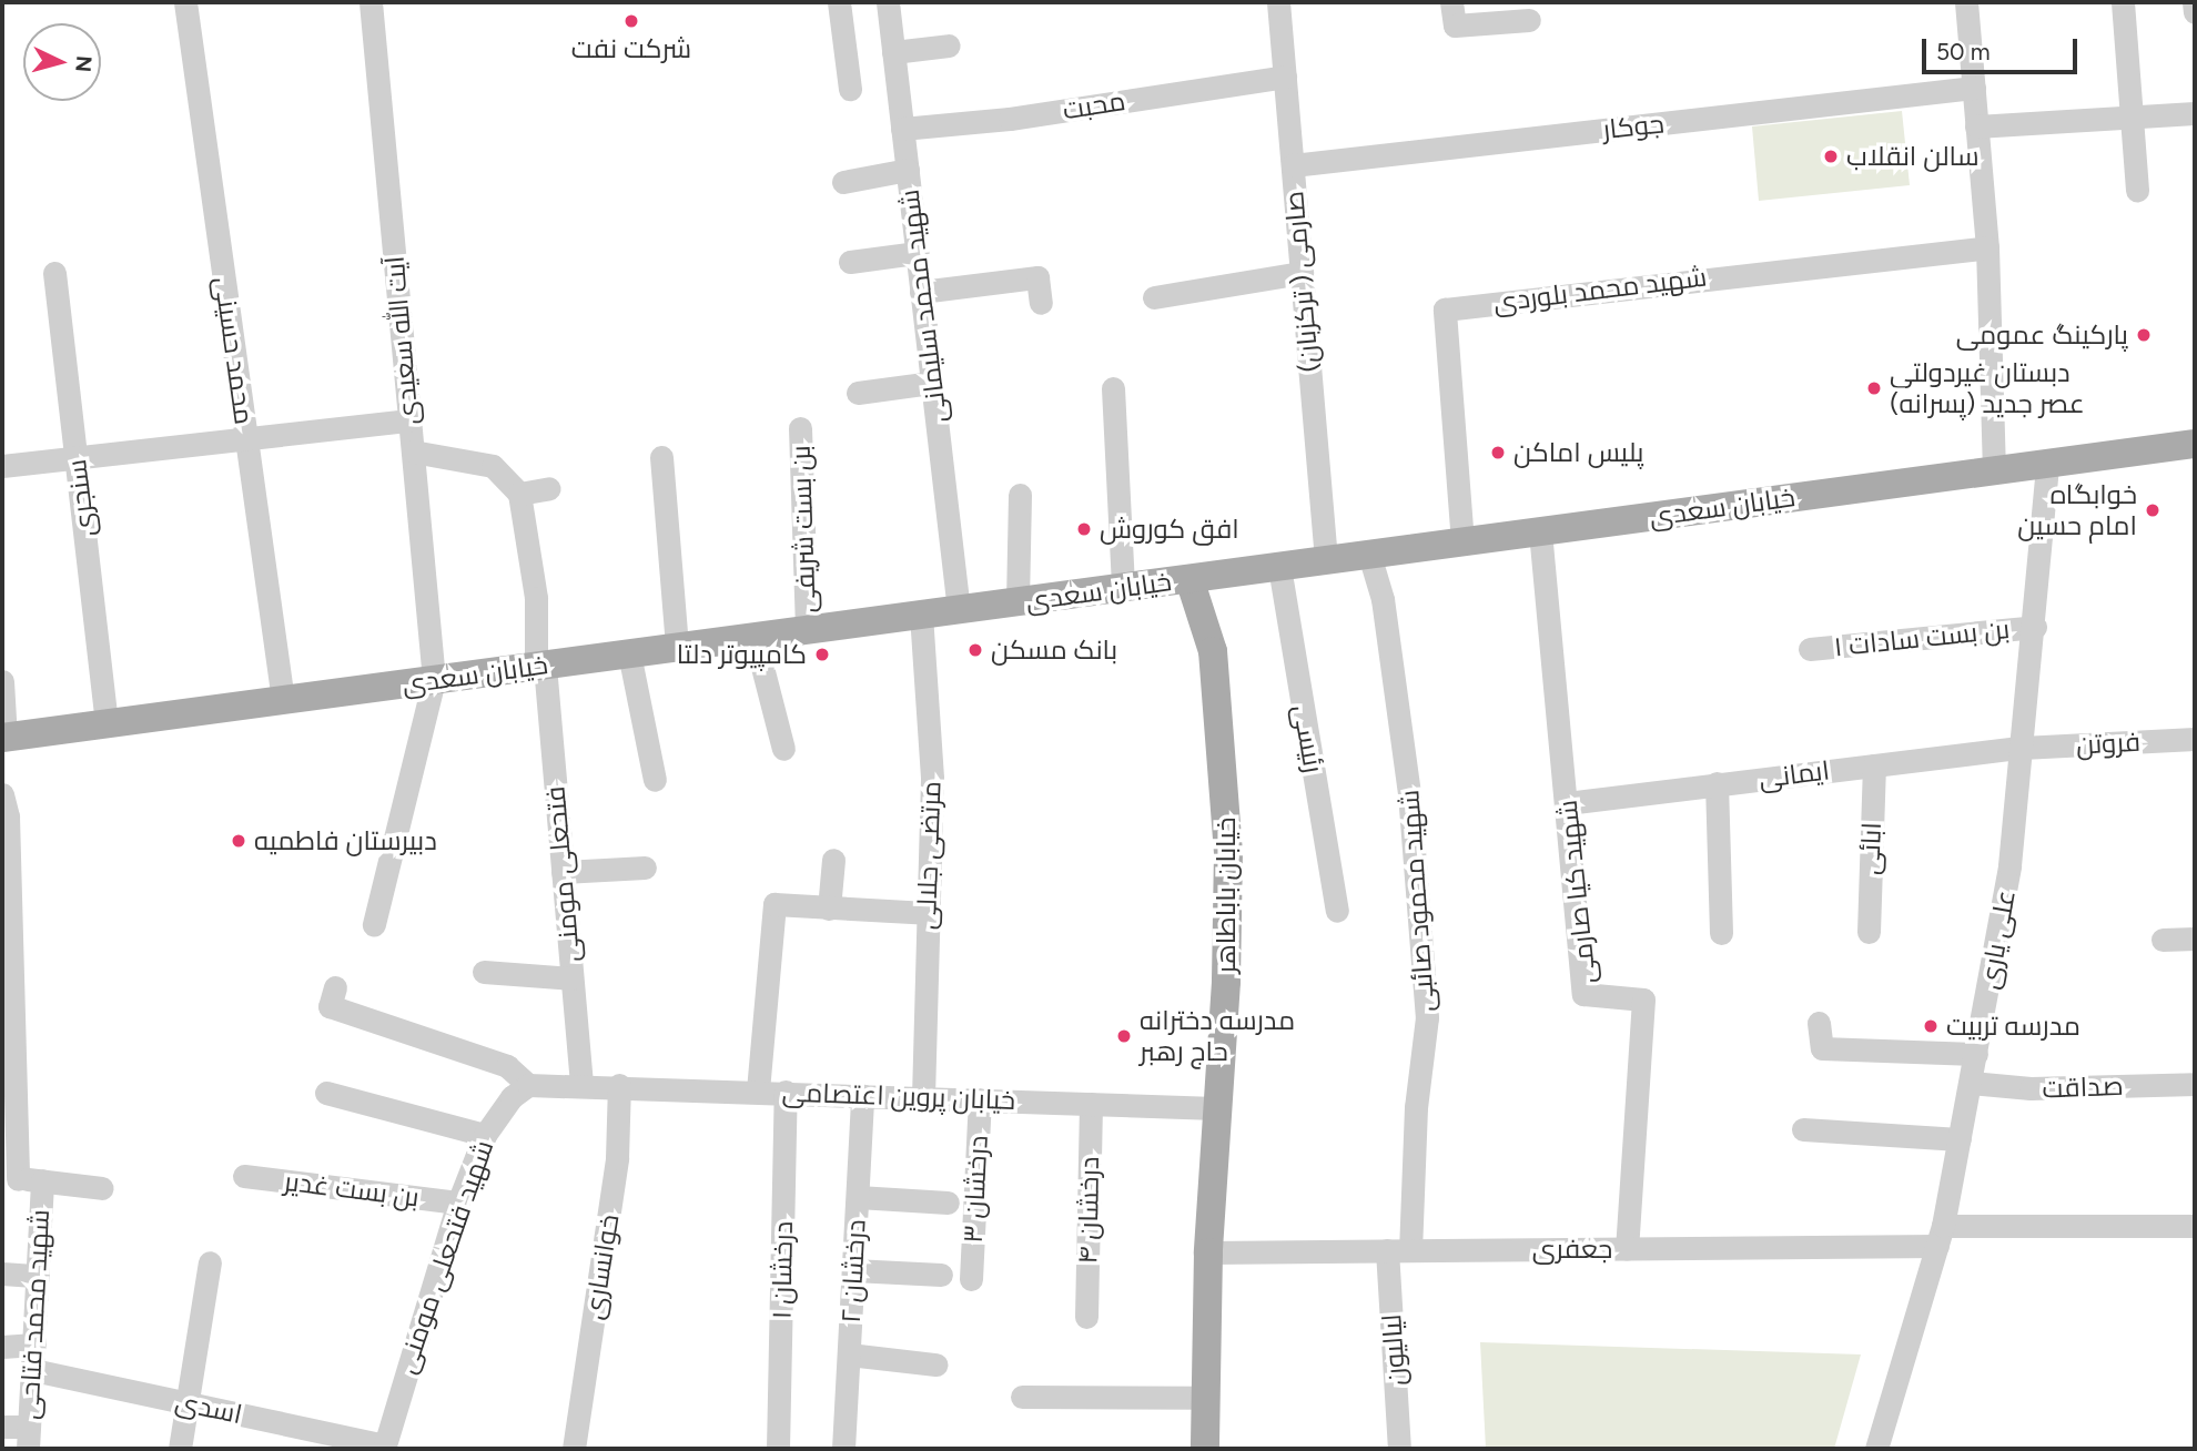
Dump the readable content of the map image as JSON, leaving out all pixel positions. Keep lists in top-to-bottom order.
{
  "streets": {
    "main road": ["خیابان سعدی", "خیابان باباطاهر"],
    "street": [
      "محبت",
      "جوکار",
      "صارمی ( ترکزبان)",
      "شهید محمد بلوردی",
      "شهید محمد سلیمانی",
      "آیت الله سعیدی",
      "محمد حسینی",
      "سنجری",
      "بن بست شریفی",
      "بن بست سادات ۱",
      "رئیسی",
      "فروتن",
      "ایمانی",
      "ابائی",
      "مرتضی جلالی",
      "فتحعلی مومنی",
      "شهید کیا صارمی",
      "شهید محمود صائبی",
      "علی یاری",
      "صداقت",
      "خیابان پروین اعتصامی",
      "بن بست غدیر",
      "درخشان ۳",
      "درخشان ۴",
      "جعفری",
      "شهید فتحعلی مومنی",
      "خوانساری",
      "درخشان ۱",
      "درخشان ۲",
      "شهید محمد فتاحی",
      "لیالیون",
      "اسدی"
    ]
  },
  "crossings": [
    ["محبت", "صارمی ( ترکزبان)"],
    ["محبت", "شهید محمد سلیمانی"],
    ["جوکار", "صارمی ( ترکزبان)"],
    ["صارمی ( ترکزبان)", "خیابان سعدی"],
    ["شهید محمد بلوردی", "خیابان سعدی"],
    ["شهید محمد سلیمانی", "خیابان سعدی"],
    ["آیت الله سعیدی", "خیابان سعدی"],
    ["محمد حسینی", "خیابان سعدی"],
    ["سنجری", "خیابان سعدی"],
    ["خیابان سعدی", "بن بست شریفی"],
    ["خیابان سعدی", "رئیسی"],
    ["خیابان سعدی", "مرتضی جلالی"],
    ["خیابان سعدی", "فتحعلی مومنی"],
    ["خیابان سعدی", "شهید کیا صارمی"],
    ["خیابان سعدی", "خیابان باباطاهر"],
    ["خیابان سعدی", "شهید محمود صائبی"],
    ["خیابان سعدی", "علی یاری"],
    ["بن بست سادات ۱", "علی یاری"],
    ["فروتن", "ایمانی"],
    ["فروتن", "علی یاری"],
    ["ایمانی", "ابائی"],
    ["ایمانی", "شهید کیا صارمی"],
    ["ایمانی", "علی یاری"],
    ["مرتضی جلالی", "خیابان پروین اعتصامی"],
    ["فتحعلی مومنی", "خیابان پروین اعتصامی"],
    ["شهید کیا صارمی", "جعفری"],
    ["خیابان باباطاهر", "خیابان پروین اعتصامی"],
    ["خیابان باباطاهر", "جعفری"],
    ["شهید محمود صائبی", "جعفری"],
    ["شهید محمود صائبی", "لیالیون"],
    ["علی یاری", "صداقت"],
    ["علی یاری", "جعفری"],
    ["خیابان پروین اعتصامی", "درخشان ۳"],
    ["خیابان پروین اعتصامی", "درخشان ۴"],
    ["خیابان پروین اعتصامی", "خوانساری"],
    ["خیابان پروین اعتصامی", "درخشان ۱"],
    ["خیابان پروین اعتصامی", "درخشان ۲"],
    ["بن بست غدیر", "شهید فتحعلی مومنی"],
    ["جعفری", "لیالیون"],
    ["شهید فتحعلی مومنی", "اسدی"],
    ["شهید محمد فتاحی", "اسدی"]
  ],
  "places": [
    "شرکت نفت",
    "سالن انقلاب",
    "پارکینگ عمومی",
    "دبستان غیردولتی عصر جدید (پسرانه)",
    "پلیس اماکن",
    "خوابگاه امام حسین",
    "افق کوروش",
    "بانک مسکن",
    "کامپیوتر دلتا",
    "دبیرستان فاطمیه",
    "مدرسه تربیت",
    "مدرسه دخترانه حاج رهبر"
  ],
  "scale_bar": "50 m",
  "north": "right"
}
